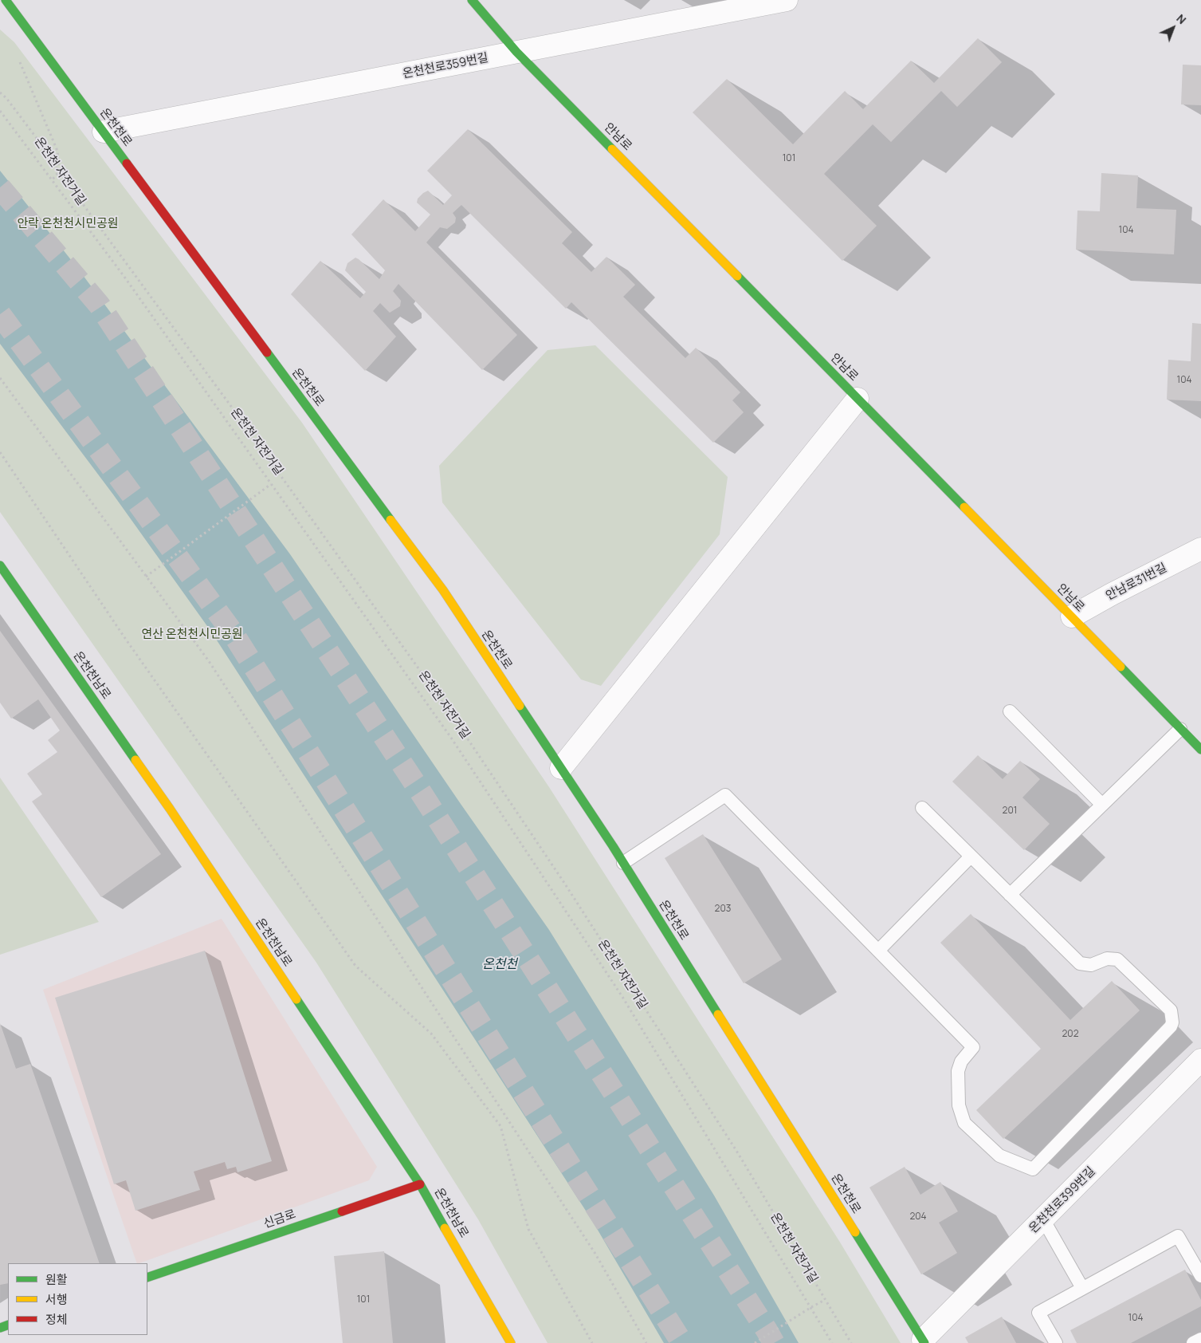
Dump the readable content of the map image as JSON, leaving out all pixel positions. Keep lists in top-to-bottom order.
{
  "streets": {
    "street": [
      "온천천로359번길",
      "온천천로",
      "안남로",
      "안남로31번길",
      "온천천남로",
      "온천천로399번길",
      "신금로"
    ],
    "path": ["온천천 자전거길"]
  },
  "crossings": [
    ["온천천로359번길", "온천천로"],
    ["온천천로359번길", "안남로"],
    ["온천천로", "온천천로399번길"],
    ["안남로", "안남로31번길"],
    ["온천천남로", "신금로"]
  ],
  "water": ["온천천"],
  "parks": ["안락 온천천시민공원", "연산 온천천시민공원"],
  "house_numbers": [
    "101",
    "104",
    "104",
    "201",
    "203",
    "202",
    "204",
    "101",
    "104"
  ],
  "legend": ["원활", "서행", "정체"],
  "north": "top right"
}
